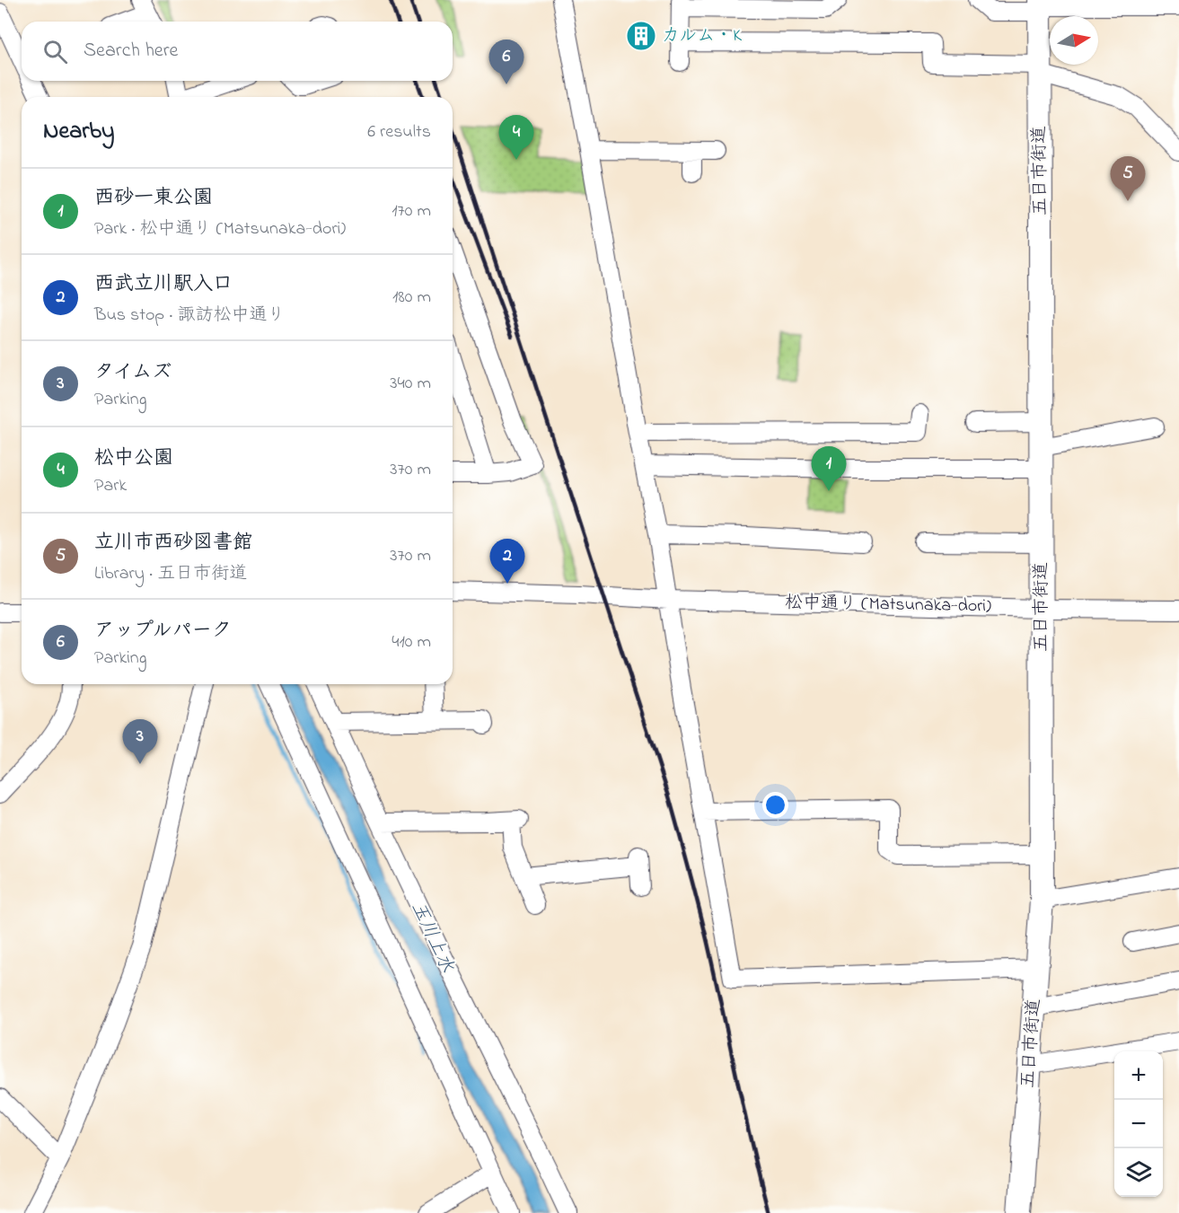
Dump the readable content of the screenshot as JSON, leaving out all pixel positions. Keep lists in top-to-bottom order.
{
  "streets": {
    "main road": ["五日市街道"],
    "street": ["松中通り (Matsunaka-dori)"]
  },
  "crossings": [
    ["五日市街道", "松中通り (Matsunaka-dori)"]
  ],
  "water": ["玉川上水"],
  "places": {
    "building": ["カルム・K"]
  },
  "north": "right",
  "page": {
    "search": "Search here",
    "pins": [
      "6",
      "4",
      "5",
      "1",
      "2",
      "3"
    ],
    "heading": ["Nearby", "6 results"],
    "list": [
      {
        "mark": "1",
        "name": "西砂一東公園",
        "note": "Park · 松中通り (Matsunaka-dori)",
        "value": "170 m"
      },
      {
        "mark": "2",
        "name": "西武立川駅入口",
        "note": "Bus stop · 諏訪松中通り",
        "value": "180 m"
      },
      {
        "mark": "3",
        "name": "タイムズ",
        "note": "Parking",
        "value": "340 m"
      },
      {
        "mark": "4",
        "name": "松中公園",
        "note": "Park",
        "value": "370 m"
      },
      {
        "mark": "5",
        "name": "立川市西砂図書館",
        "note": "Library · 五日市街道",
        "value": "370 m"
      },
      {
        "mark": "6",
        "name": "アップルパーク",
        "note": "Parking",
        "value": "410 m"
      }
    ],
    "map_buttons": ["+", "−"]
  }
}
